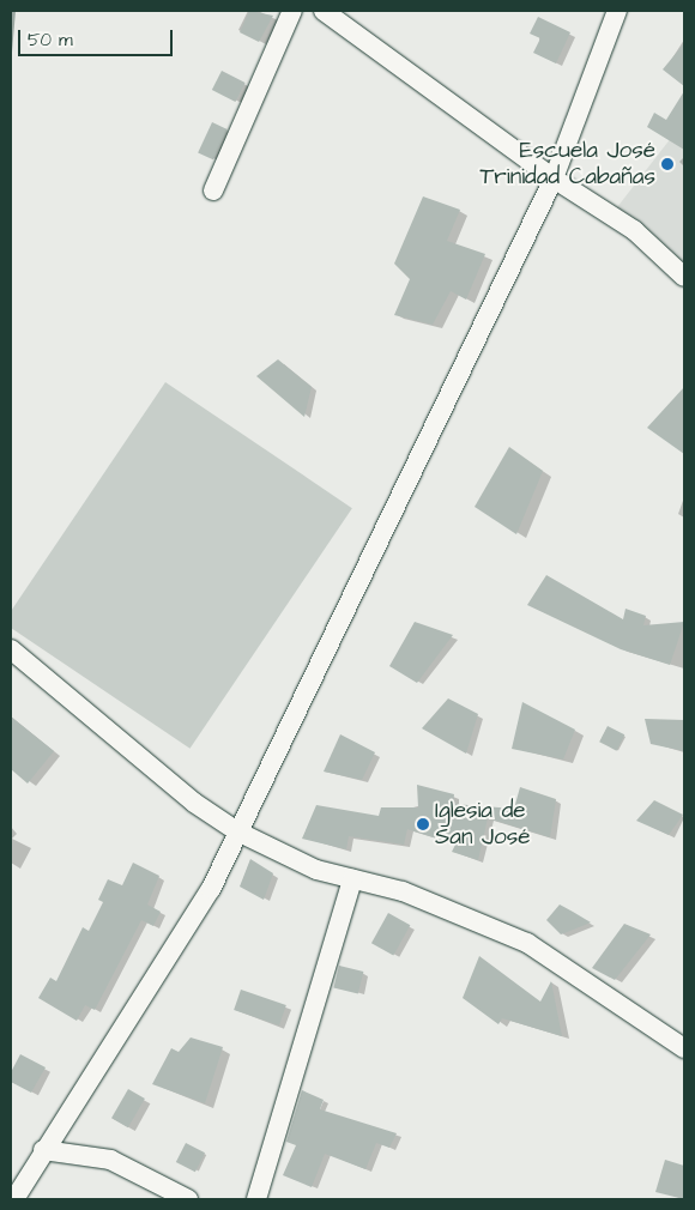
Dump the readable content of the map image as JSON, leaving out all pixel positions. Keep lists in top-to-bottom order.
{
  "places": ["Escuela José Trinidad Cabañas", "Iglesia de San José"],
  "scale_bar": "50 m"
}
